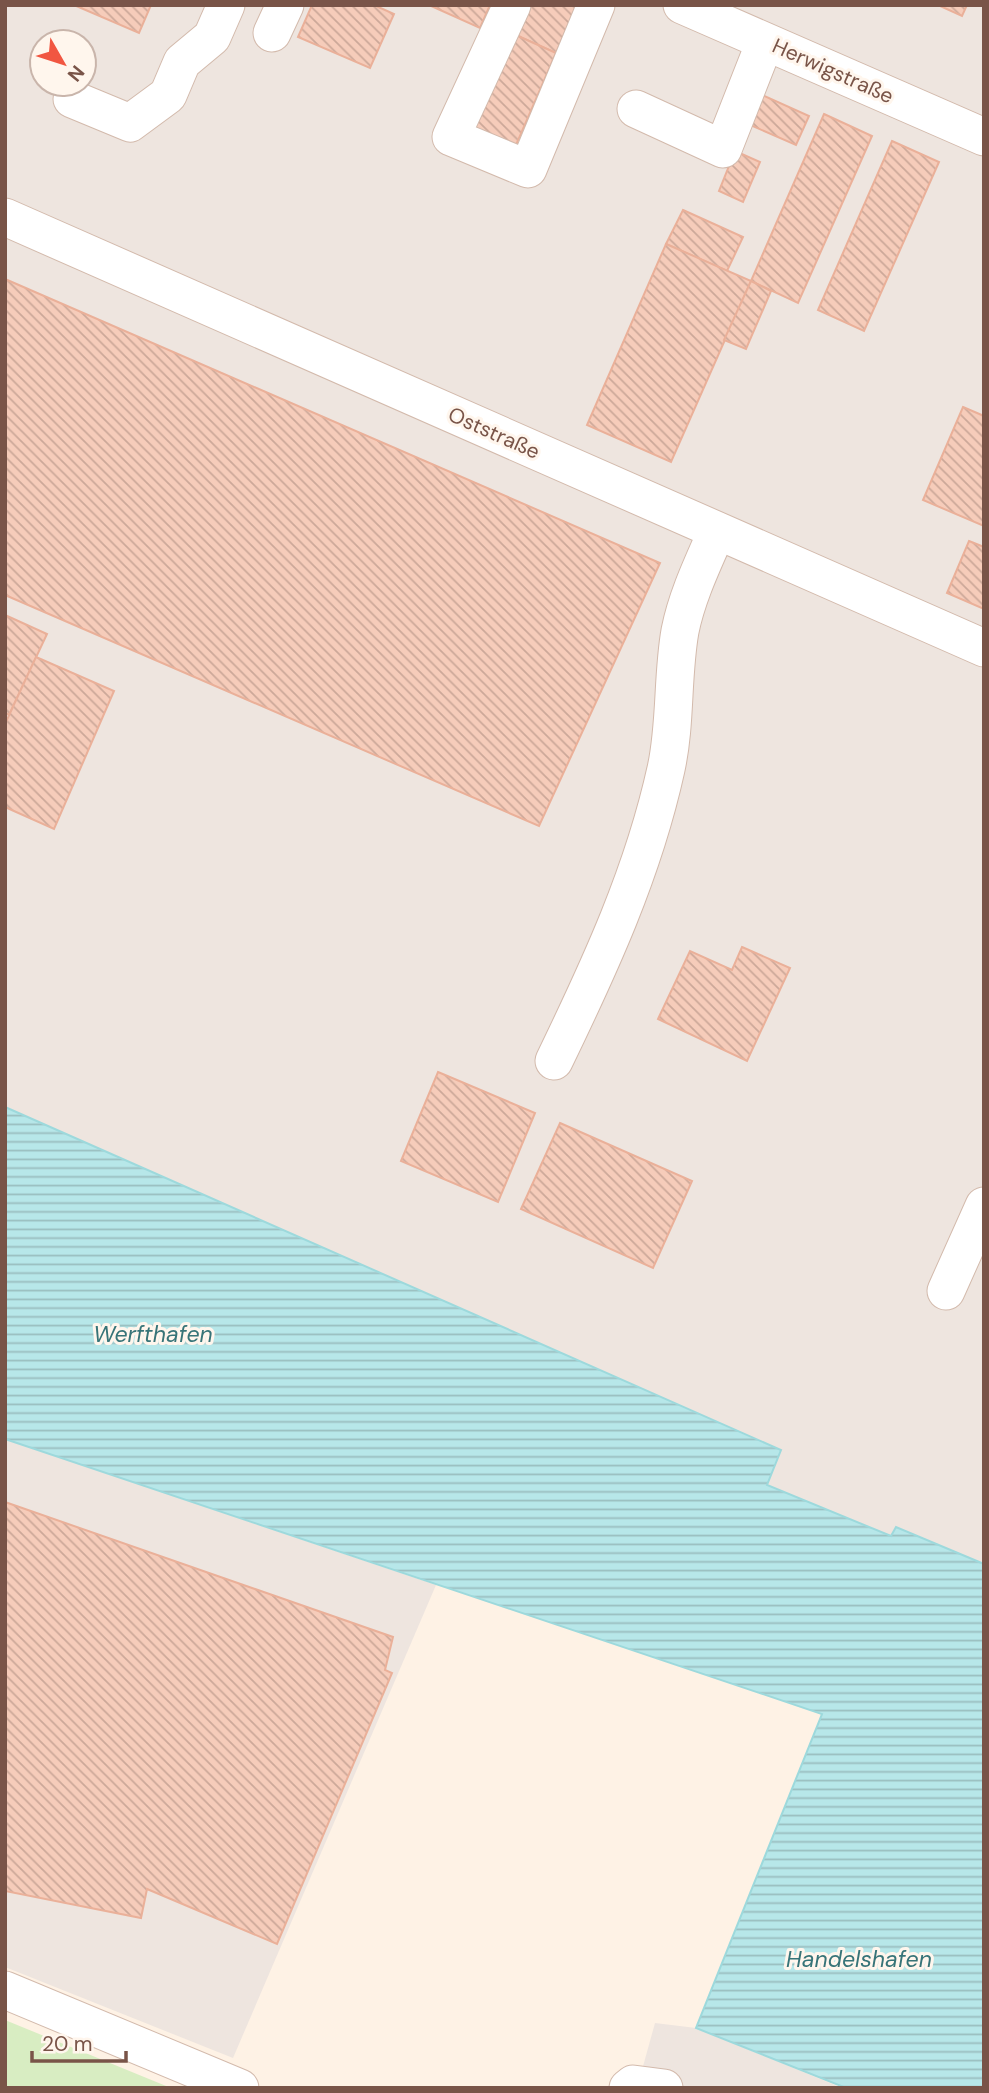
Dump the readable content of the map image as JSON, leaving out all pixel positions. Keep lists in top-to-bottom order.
{
  "streets": {
    "street": ["Herwigstraße", "Oststraße"]
  },
  "water": ["Werfthafen", "Handelshafen"],
  "scale_bar": "20 m",
  "north": "bottom right"
}
